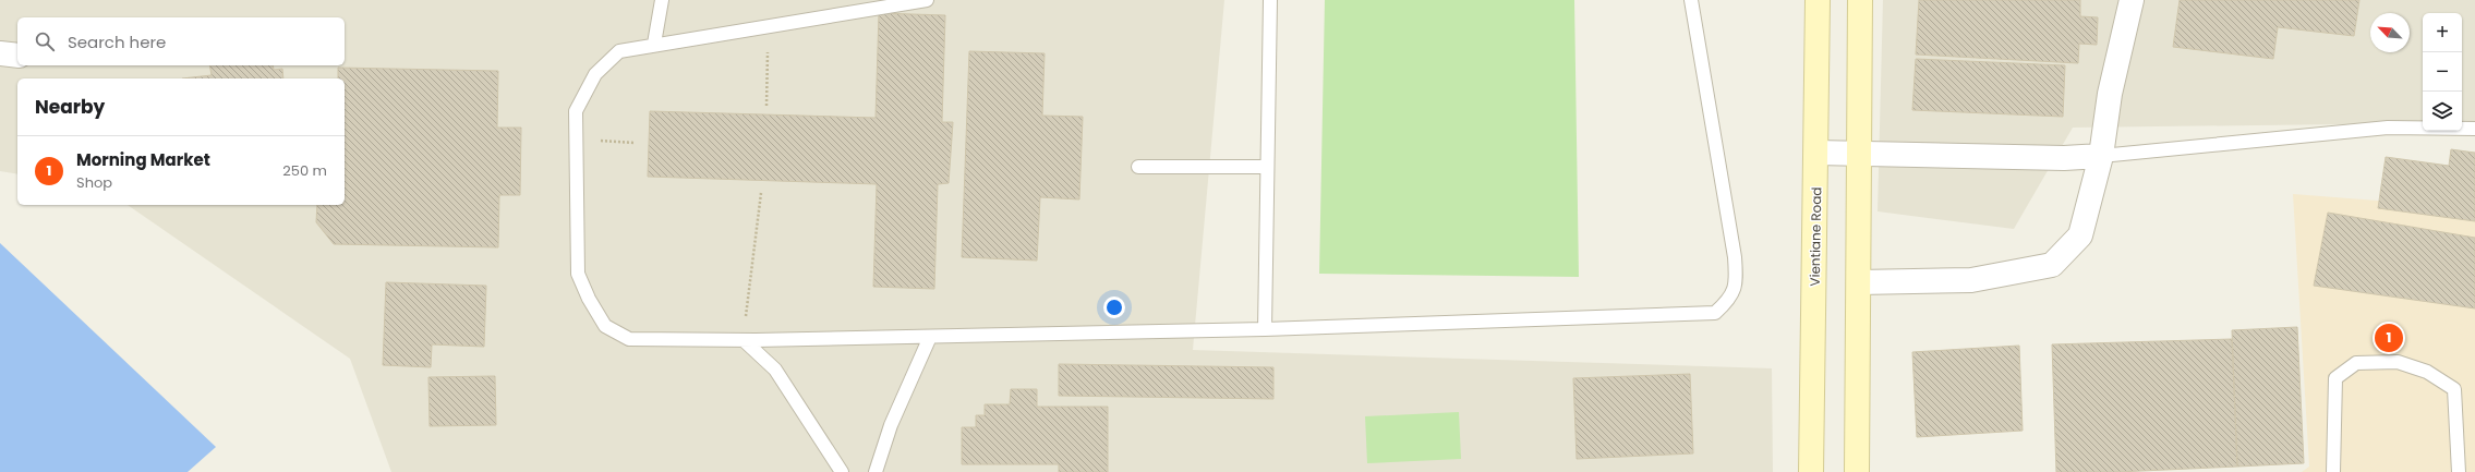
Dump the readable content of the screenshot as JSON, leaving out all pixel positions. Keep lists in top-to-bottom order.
{
  "streets": {
    "main road": ["Vientiane Road"]
  },
  "north": "top left",
  "page": {
    "map_buttons": ["+", "−"],
    "search": "Search here",
    "heading": "Nearby",
    "list": [
      {
        "mark": "1",
        "name": "Morning Market",
        "note": "Shop",
        "value": "250 m"
      }
    ],
    "pins": "1"
  }
}
